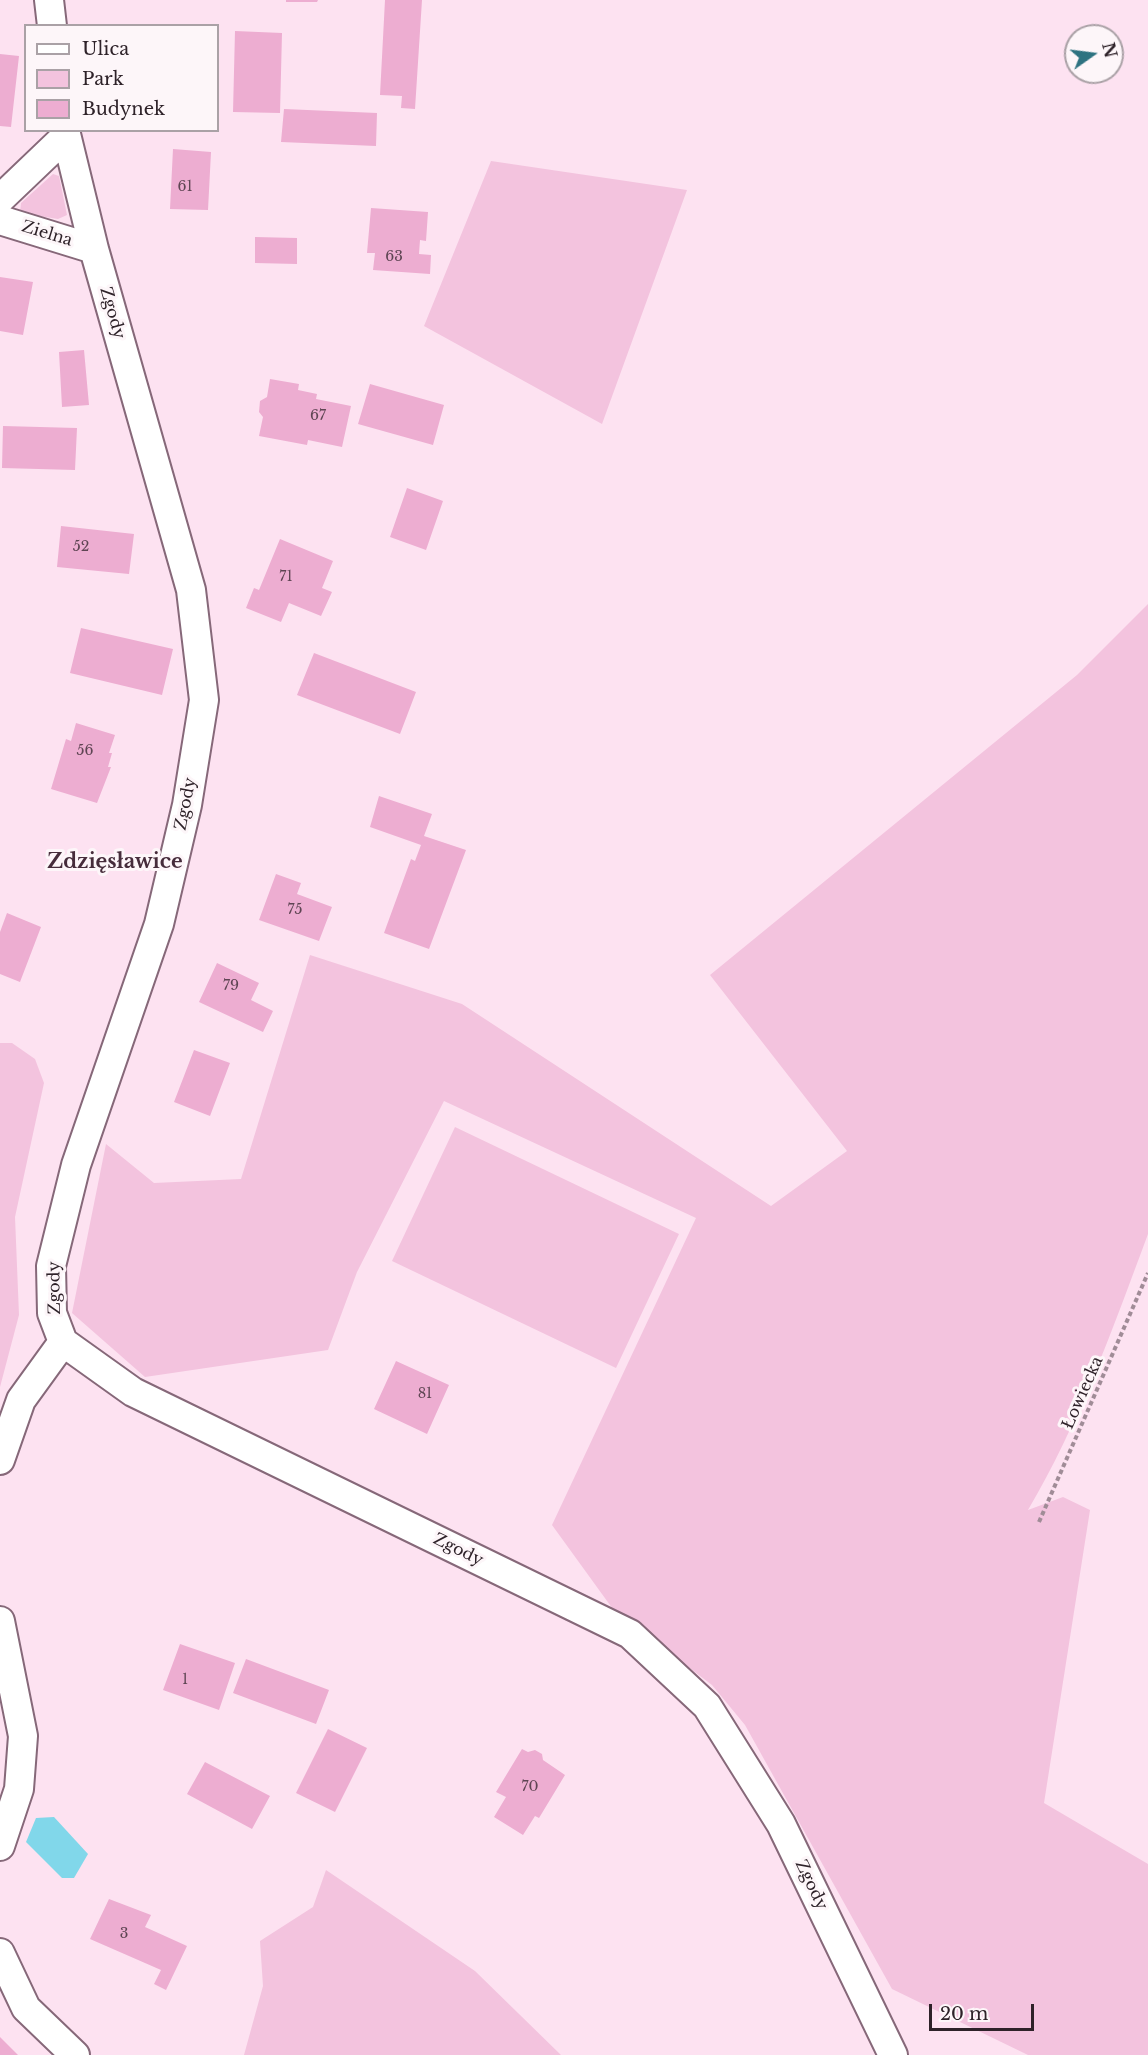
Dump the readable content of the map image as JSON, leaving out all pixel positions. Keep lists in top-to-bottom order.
{
  "streets": {
    "street": ["Zielna", "Zgody"],
    "path": ["Łowiecka"]
  },
  "crossings": [
    ["Zielna", "Zgody"]
  ],
  "districts": ["Zdzięsławice"],
  "house_numbers": [
    "61",
    "63",
    "67",
    "52",
    "71",
    "56",
    "75",
    "79",
    "81",
    "1",
    "70",
    "3"
  ],
  "legend": ["Ulica", "Park", "Budynek"],
  "scale_bar": "20 m",
  "north": "right"
}
